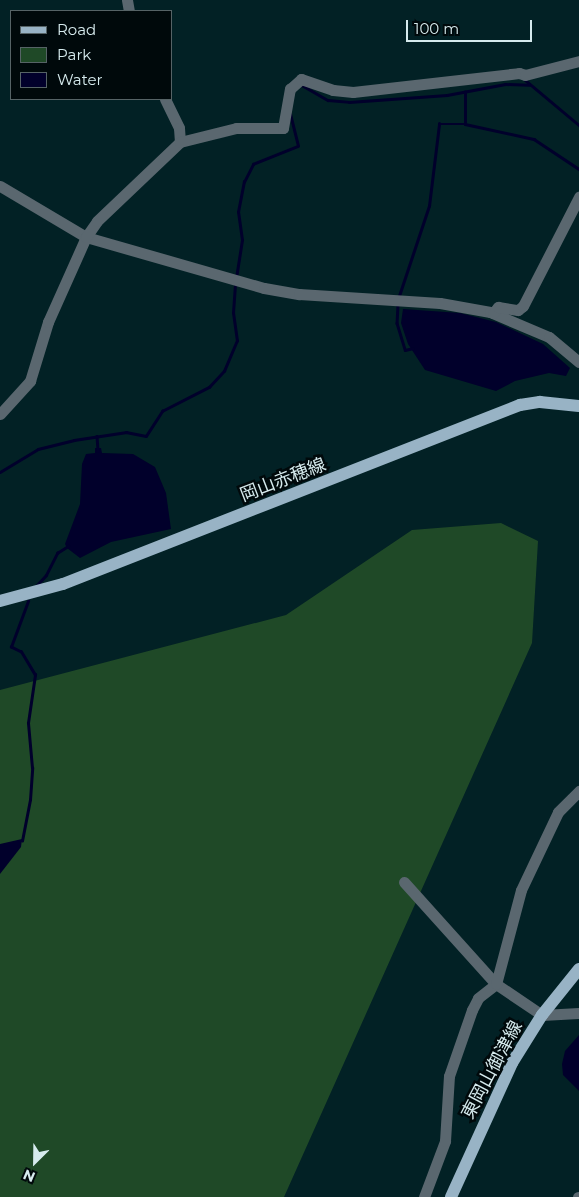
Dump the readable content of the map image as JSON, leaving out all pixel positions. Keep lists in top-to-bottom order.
{
  "streets": {
    "main road": ["岡山赤穂線", "東岡山御津線"]
  },
  "legend": ["Road", "Park", "Water"],
  "scale_bar": "100 m",
  "north": "bottom left"
}
